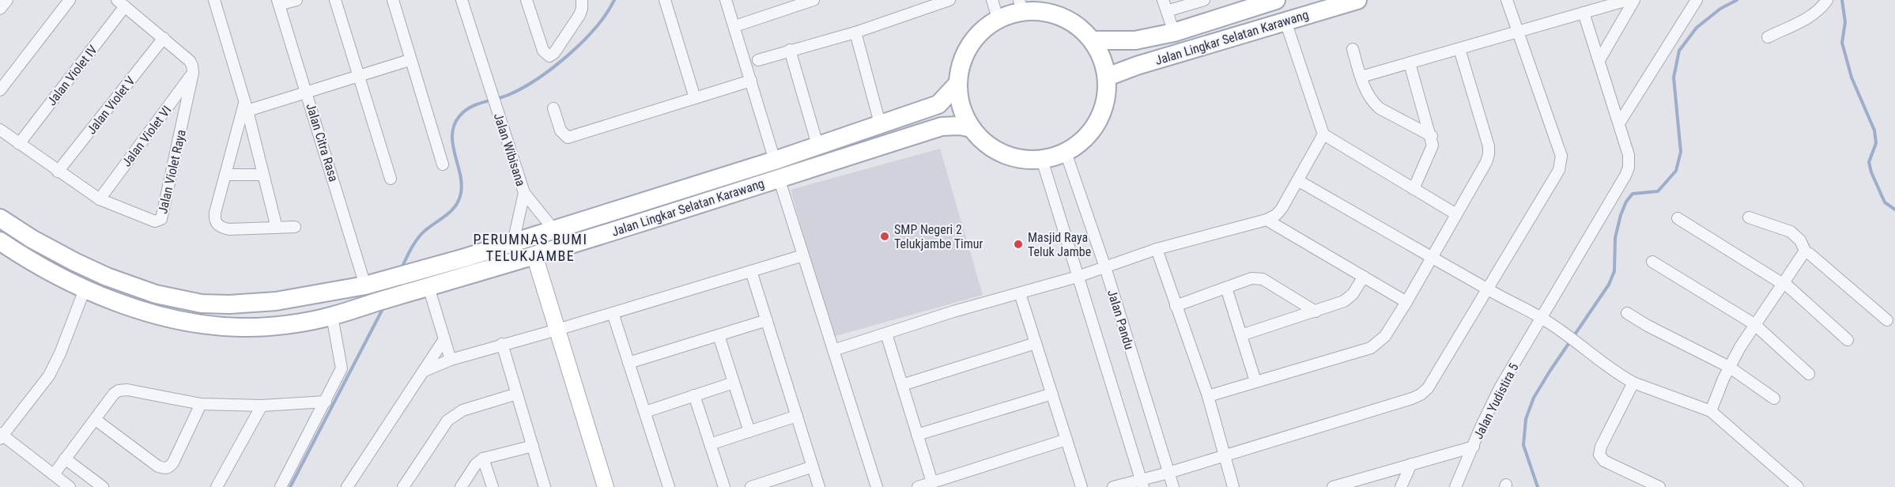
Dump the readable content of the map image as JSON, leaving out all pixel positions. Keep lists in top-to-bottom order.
{
  "streets": {
    "main road": ["Jalan Lingkar Selatan Karawang"],
    "street": [
      "Jalan Violet IV",
      "Jalan Violet V",
      "Jalan Violet VI",
      "Jalan Citra Rasa",
      "Jalan Wibisana",
      "Jalan Violet Raya",
      "Jalan Pandu",
      "Jalan Yudistira 5"
    ]
  },
  "crossings": [
    ["Jalan Lingkar Selatan Karawang", "Jalan Citra Rasa"],
    ["Jalan Lingkar Selatan Karawang", "Jalan Pandu"],
    ["Jalan Violet IV", "Jalan Violet Raya"],
    ["Jalan Violet V", "Jalan Violet Raya"],
    ["Jalan Violet VI", "Jalan Violet Raya"]
  ],
  "districts": ["PERUMNAS BUMI TELUKJAMBE"],
  "places": ["SMP Negeri 2 Telukjambe Timur", "Masjid Raya Teluk Jambe"]
}
